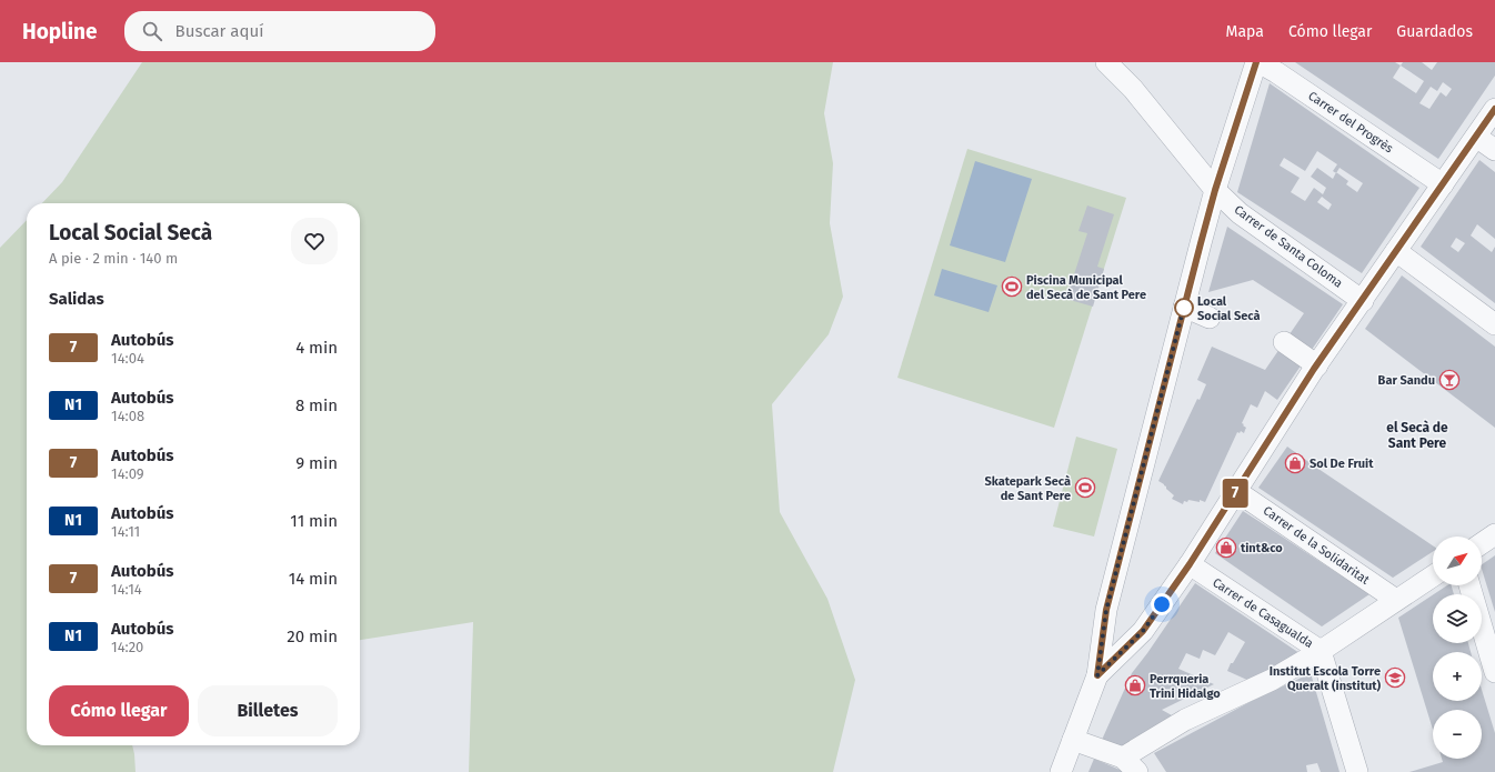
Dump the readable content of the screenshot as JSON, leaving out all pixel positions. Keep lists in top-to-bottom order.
{
  "streets": {
    "street": [
      "Carrer del Progrès",
      "Carrer de Santa Coloma",
      "Carrer de la Solidaritat",
      "Carrer de Casagualda"
    ]
  },
  "districts": ["el Secà de Sant Pere"],
  "places": {
    "sports": ["Piscina Municipal del Secà de Sant Pere", "Skatepark Secà de Sant Pere"],
    "other": ["Local Social Secà"],
    "bar": ["Bar Sandu"],
    "shop": ["Sol De Fruit", "tint&co", "Perrqueria Trini Hidalgo"],
    "school or university": ["Institut Escola Torre Queralt (institut)"]
  },
  "lines": ["bus line 7"],
  "north": "top right",
  "page": {
    "header": "Hopline",
    "search": "Buscar aquí",
    "nav": ["Mapa", "Cómo llegar", "Guardados"],
    "on_map": "7",
    "heading": [
      ["Local Social Secà", "A pie · 2 min · 140 m"],
      "Salidas"
    ],
    "list": [
      {
        "mark": "7",
        "name": "Autobús",
        "note": "14:04",
        "value": "4 min"
      },
      {
        "mark": "N1",
        "name": "Autobús",
        "note": "14:08",
        "value": "8 min"
      },
      {
        "mark": "7",
        "name": "Autobús",
        "note": "14:09",
        "value": "9 min"
      },
      {
        "mark": "N1",
        "name": "Autobús",
        "note": "14:11",
        "value": "11 min"
      },
      {
        "mark": "7",
        "name": "Autobús",
        "note": "14:14",
        "value": "14 min"
      },
      {
        "mark": "N1",
        "name": "Autobús",
        "note": "14:20",
        "value": "20 min"
      }
    ],
    "map_buttons": ["+", "−"],
    "buttons": ["Cómo llegar", "Billetes"]
  }
}
